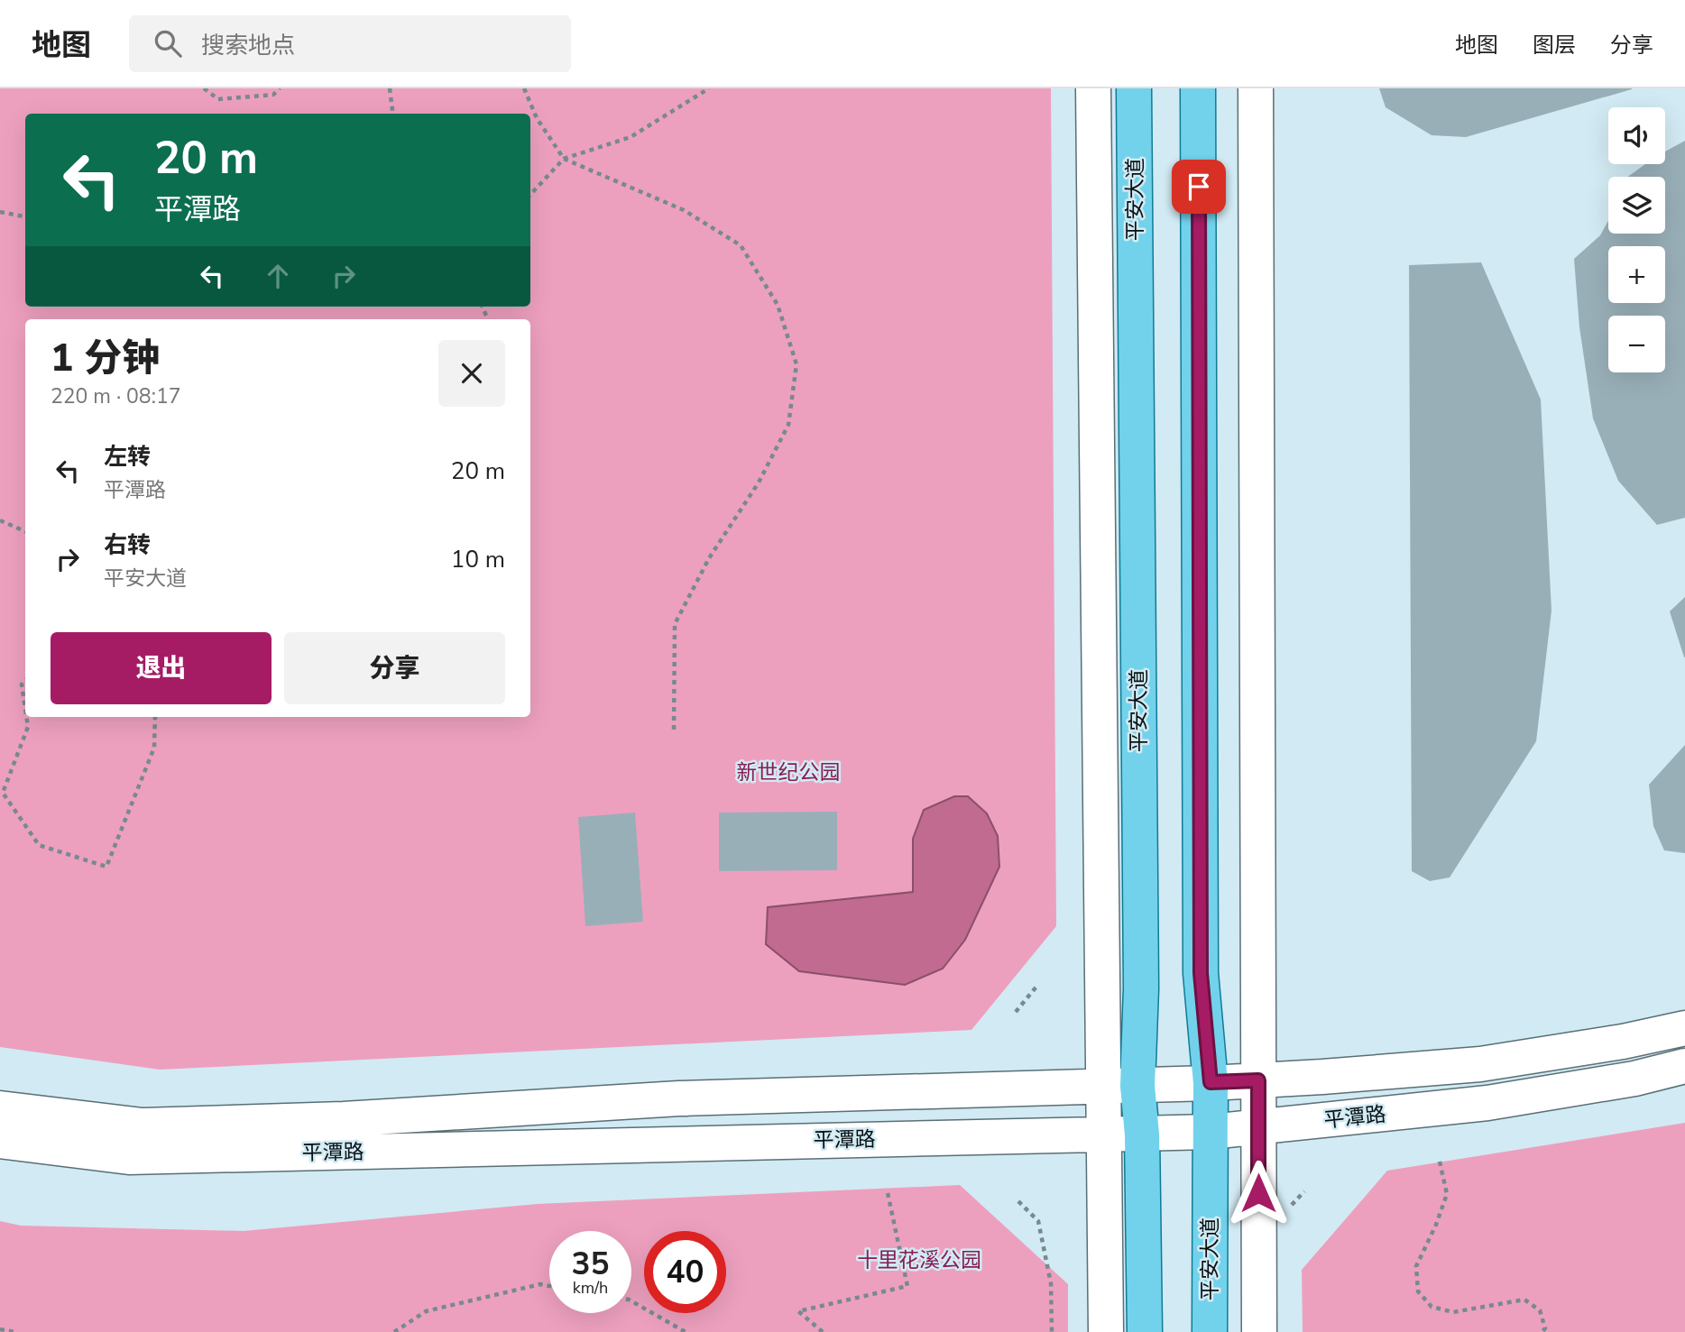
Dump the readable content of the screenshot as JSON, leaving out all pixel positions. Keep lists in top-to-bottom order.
{
  "streets": {
    "main road": ["平安大道", "平潭路"]
  },
  "crossings": [
    ["平安大道", "平潭路"]
  ],
  "parks": ["新世纪公园", "十里花溪公园"],
  "page": {
    "header": "地图",
    "search": "搜索地点",
    "nav": ["地图", "图层", "分享"],
    "map_buttons": ["+", "−"],
    "turn": ["20 m", "平潭路"],
    "heading": ["1 分钟", "220 m · 08:17"],
    "list": [
      {
        "name": "左转",
        "note": "平潭路",
        "value": "20 m"
      },
      {
        "name": "右转",
        "note": "平安大道",
        "value": "10 m"
      }
    ],
    "buttons": ["退出", "分享"],
    "speed": "35 km/h",
    "limit": "40"
  }
}
